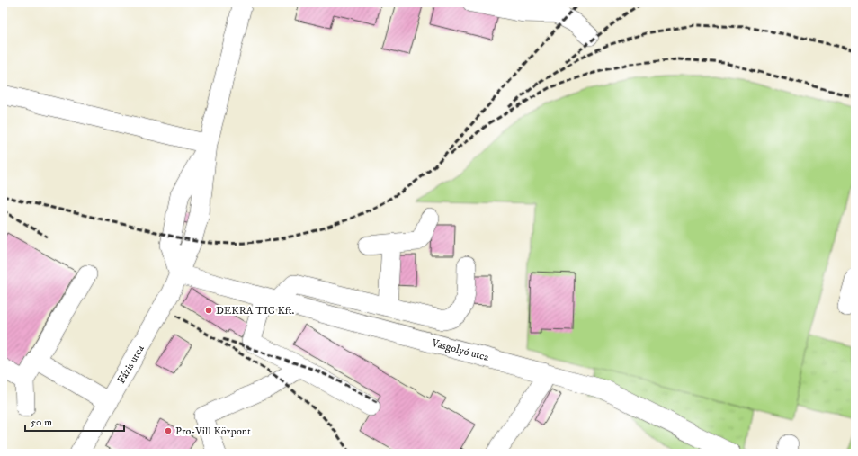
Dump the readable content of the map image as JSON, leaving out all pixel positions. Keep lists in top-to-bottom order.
{
  "streets": {
    "street": ["Vasgolyó utca", "Fázis utca"]
  },
  "crossings": [
    ["Vasgolyó utca", "Fázis utca"]
  ],
  "places": ["DEKRA TIC Kft.", "Pro-Vill Központ"],
  "scale_bar": "50 m"
}
